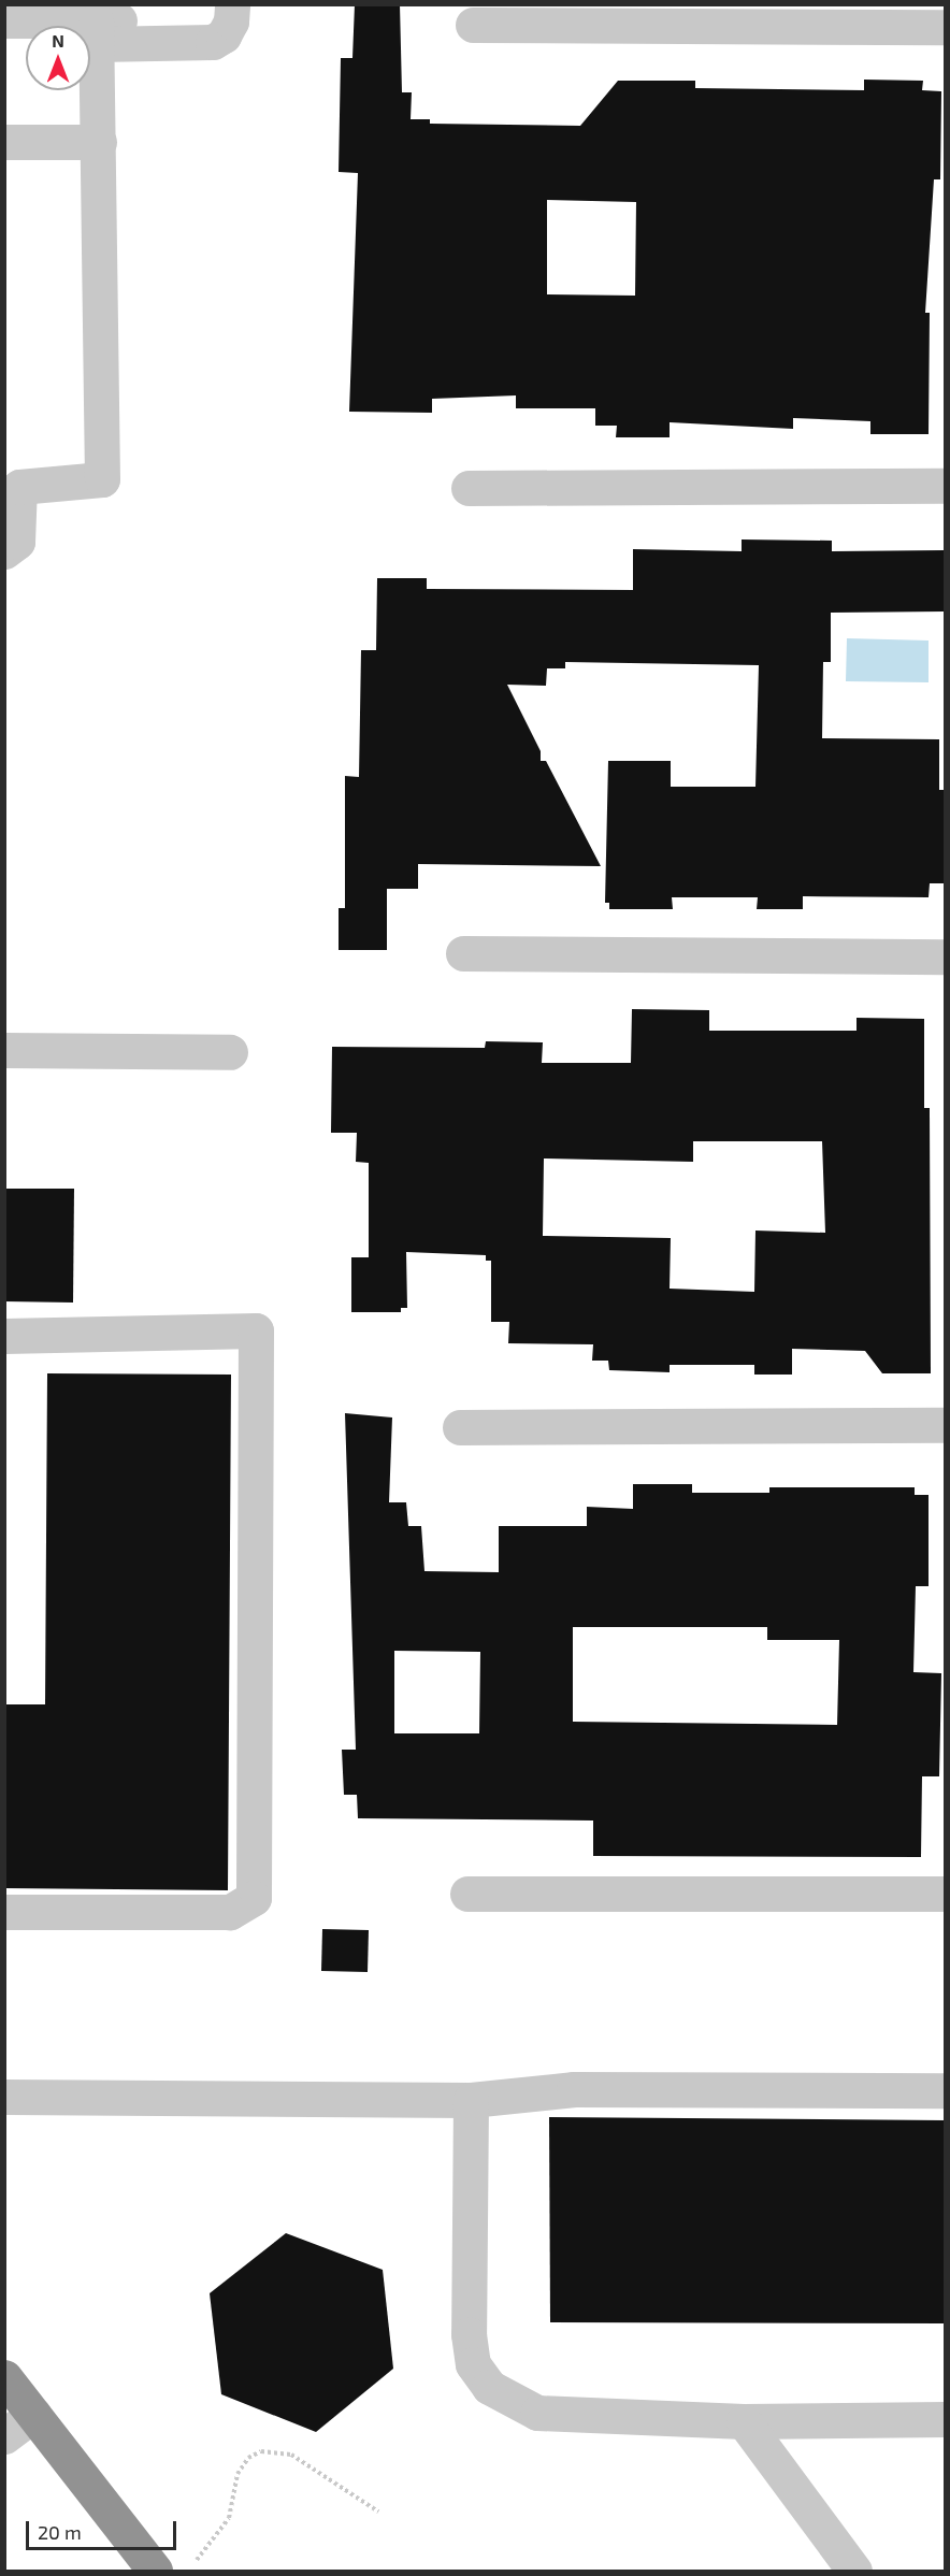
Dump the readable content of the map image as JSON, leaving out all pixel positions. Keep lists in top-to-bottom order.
{
  "scale_bar": "20 m",
  "north": "top"
}
